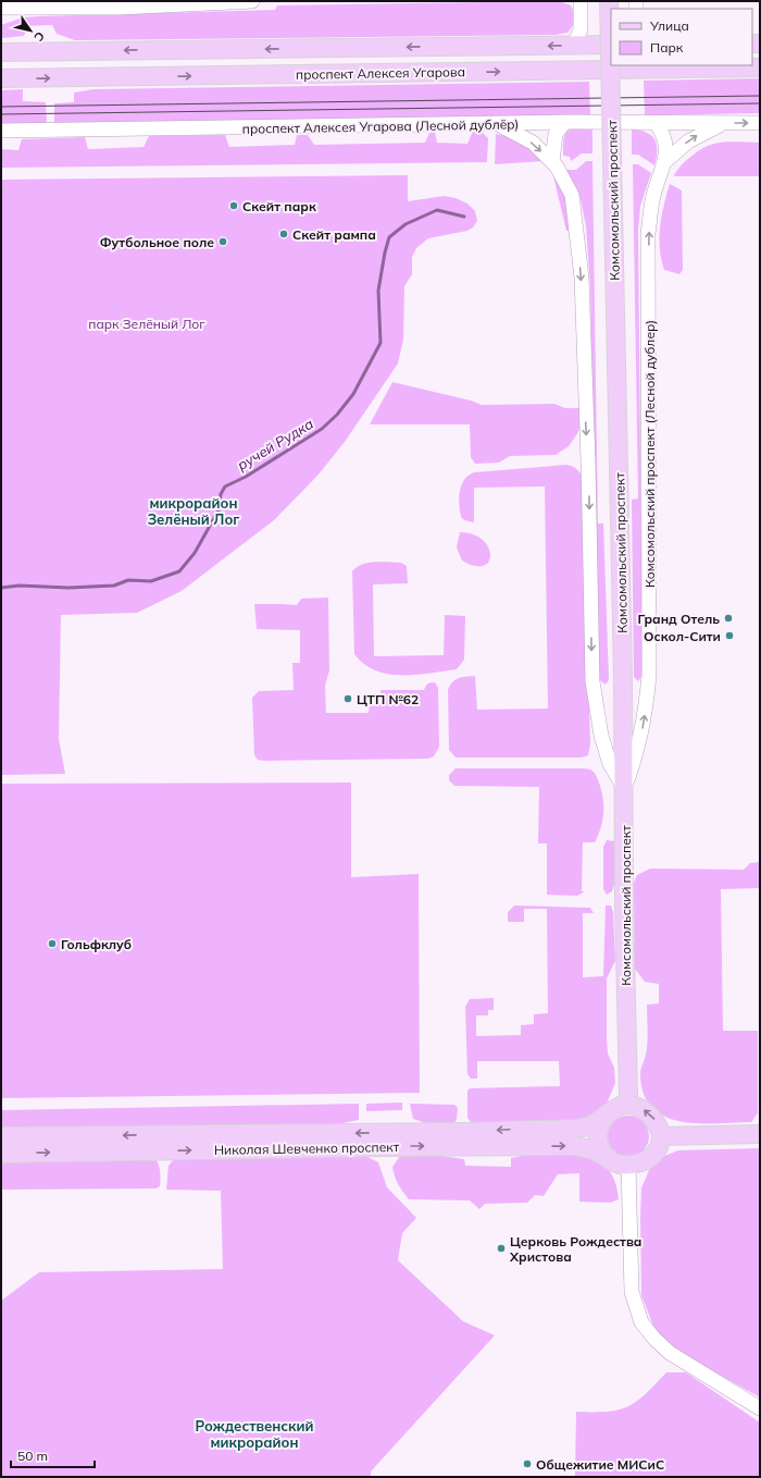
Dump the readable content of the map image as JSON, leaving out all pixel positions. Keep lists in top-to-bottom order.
{
  "streets": {
    "main road": ["проспект Алексея Угарова", "Комсомольский проспект", "Николая Шевченко проспект"],
    "street": ["проспект Алексея Угарова (Лесной дублёр)", "Комсомольский проспект (Лесной дублер)"]
  },
  "crossings": [
    ["проспект Алексея Угарова (Лесной дублёр)", "Комсомольский проспект (Лесной дублер)"],
    ["Комсомольский проспект", "Комсомольский проспект (Лесной дублер)"],
    ["Комсомольский проспект", "Николая Шевченко проспект"]
  ],
  "districts": ["микрорайон Зелёный Лог", "Рождественский микрорайон"],
  "water": ["ручей Рудка"],
  "parks": ["парк Зелёный Лог"],
  "places": [
    "Скейт парк",
    "Скейт рампа",
    "Футбольное поле",
    "Гранд Отель",
    "Оскол-Сити",
    "ЦТП №62",
    "Гольфклуб",
    "Церковь Рождества Христова",
    "Общежитие МИСиС"
  ],
  "legend": ["Улица", "Парк"],
  "scale_bar": "50 m",
  "north": "bottom right"
}
